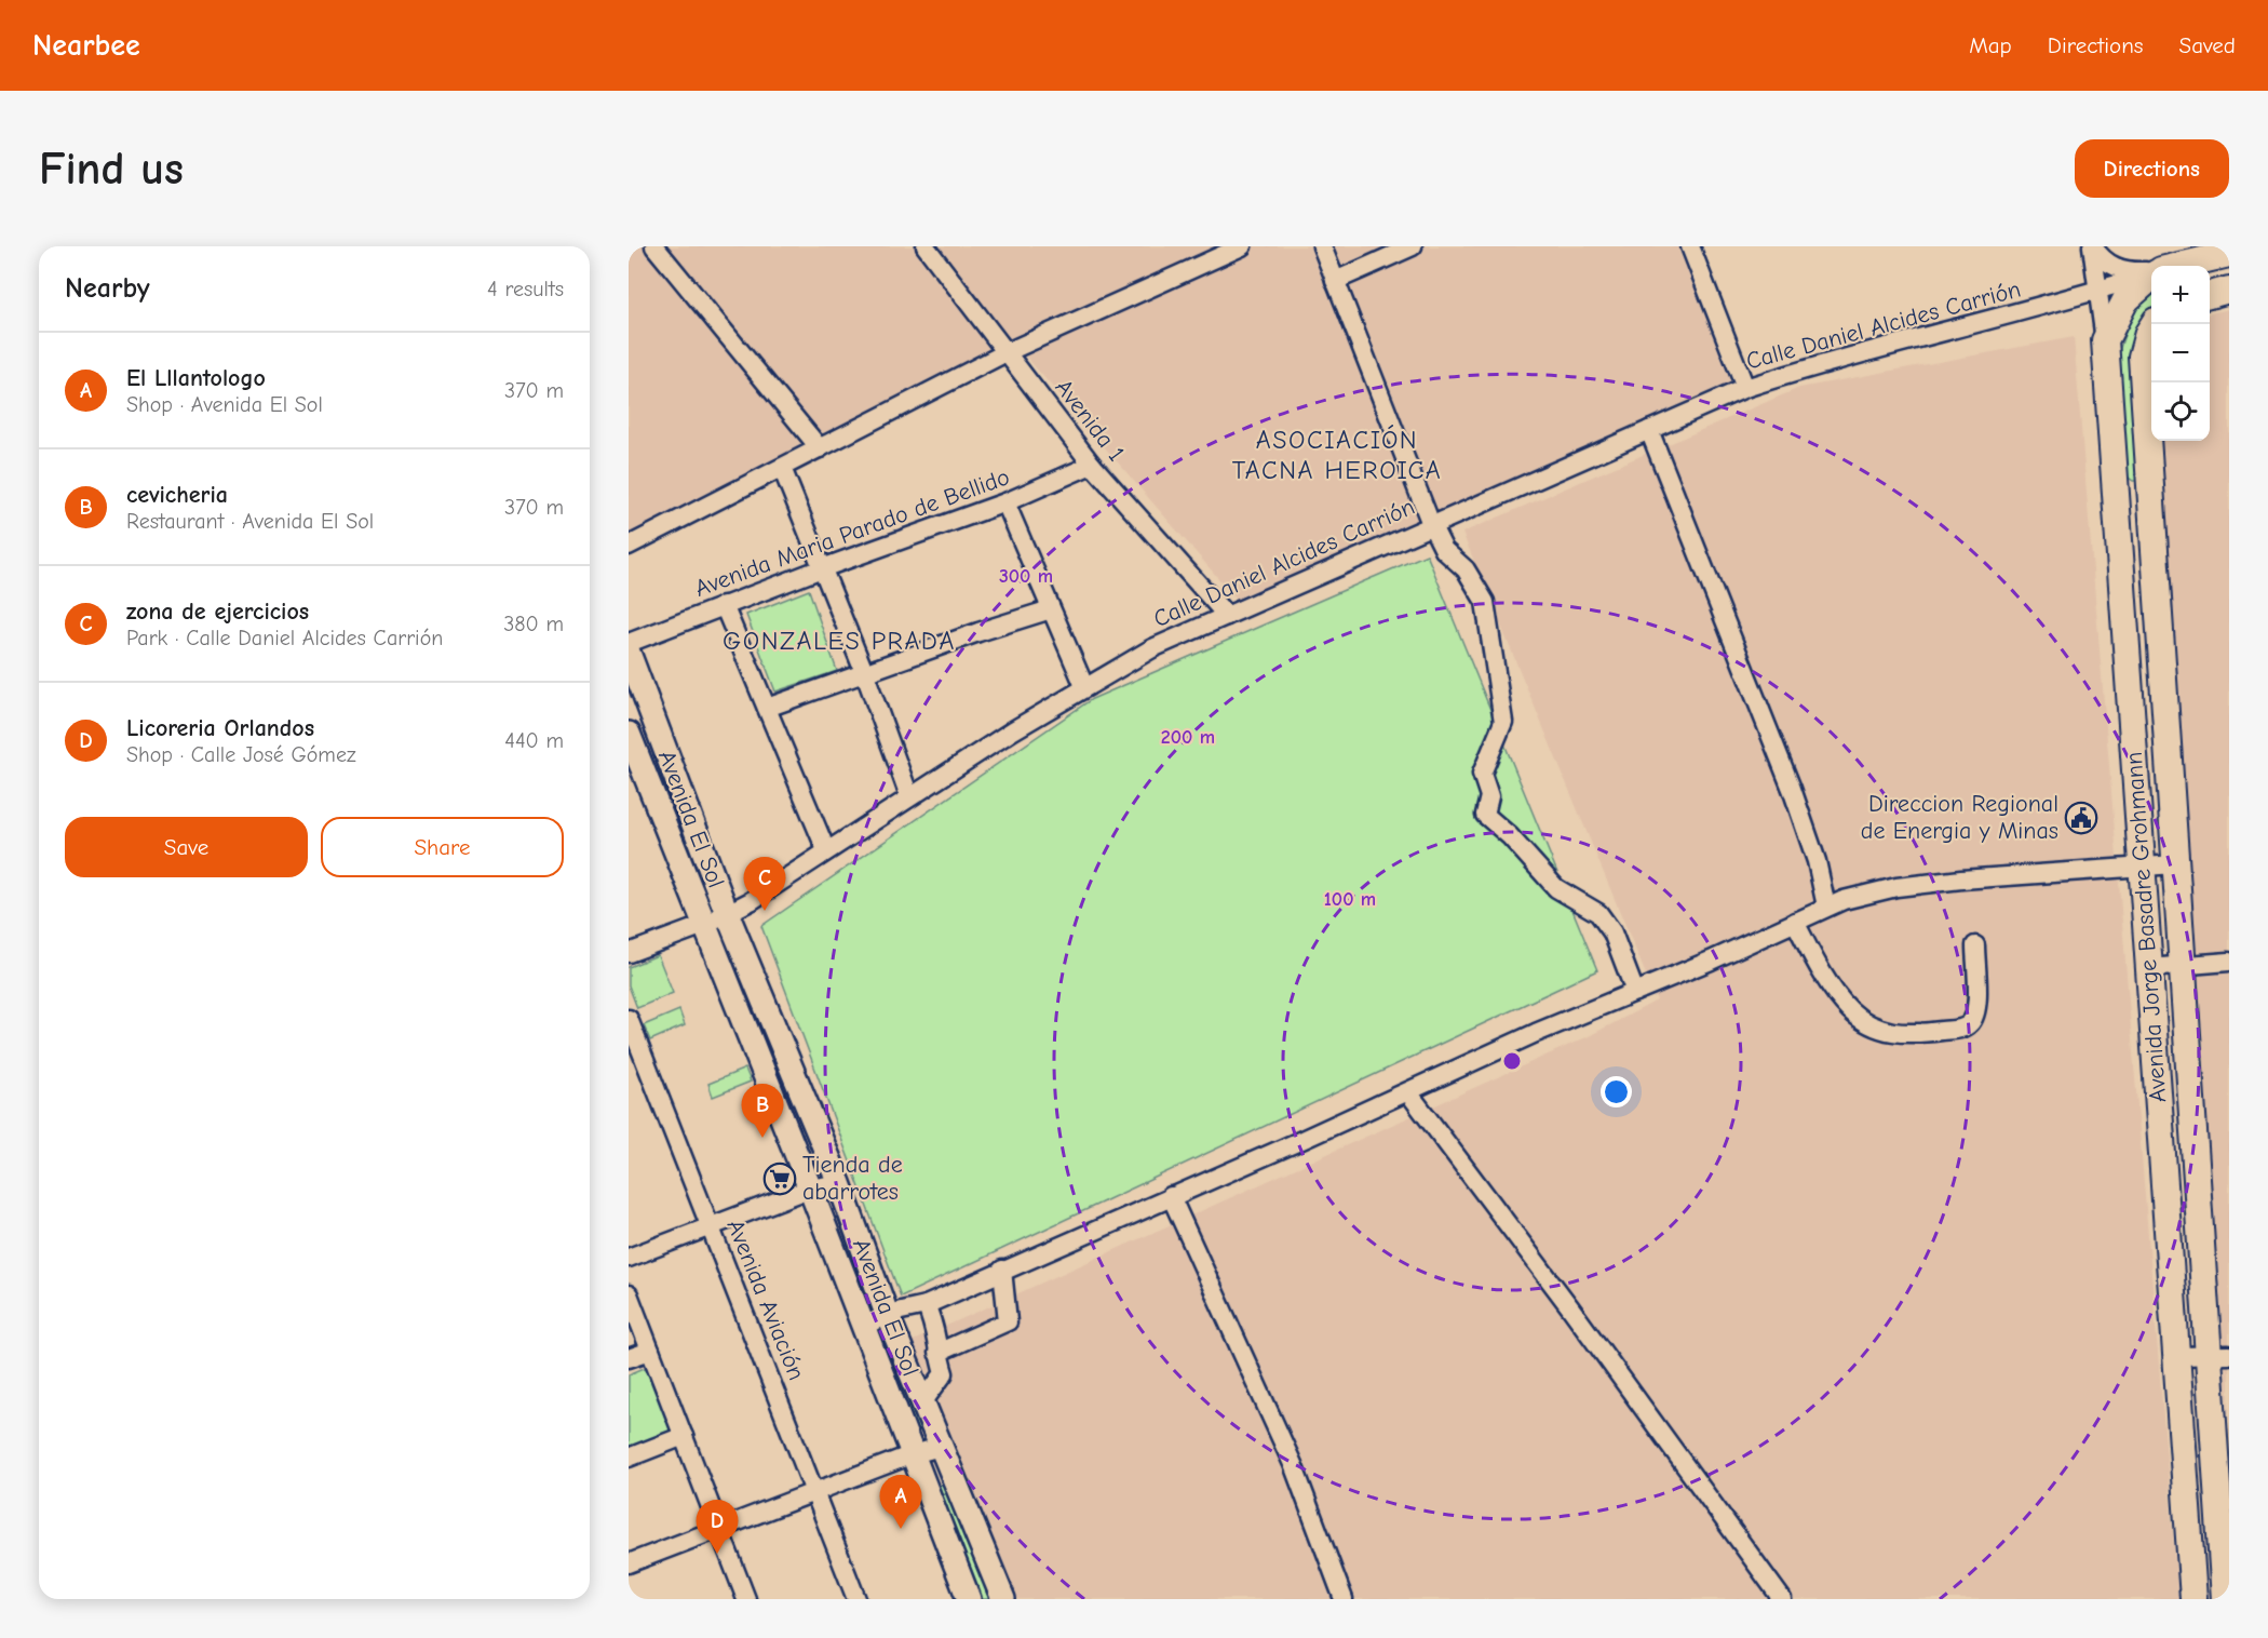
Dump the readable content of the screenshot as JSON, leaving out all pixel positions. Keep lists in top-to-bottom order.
{
  "streets": {
    "highway": ["Avenida Jorge Basadre Grohmann"],
    "main road": ["Avenida El Sol"],
    "street": [
      "Calle Daniel Alcides Carrión",
      "Avenida 1",
      "Avenida Maria Parado de Bellido",
      "Avenida Aviación"
    ]
  },
  "crossings": [
    ["Calle Daniel Alcides Carrión", "Avenida 1"],
    ["Calle Daniel Alcides Carrión", "Avenida El Sol"],
    ["Avenida 1", "Avenida Maria Parado de Bellido"]
  ],
  "districts": ["ASOCIACIÓN TACNA HEROICA", "GONZALES PRADA"],
  "places": {
    "public building": ["Direccion Regional de Energia y Minas"],
    "supermarket": ["Tienda de abarrotes"]
  },
  "page": {
    "header": "Nearbee",
    "nav": ["Map", "Directions", "Saved"],
    "buttons": [
      "Directions",
      ["Save", "Share"]
    ],
    "title": "Find us",
    "heading": ["Nearby", "4 results"],
    "map_buttons": ["+", "−"],
    "list": [
      {
        "mark": "A",
        "name": "El Lllantologo",
        "note": "Shop · Avenida El Sol",
        "value": "370 m"
      },
      {
        "mark": "B",
        "name": "cevicheria",
        "note": "Restaurant · Avenida El Sol",
        "value": "370 m"
      },
      {
        "mark": "C",
        "name": "zona de ejercicios",
        "note": "Park · Calle Daniel Alcides Carrión",
        "value": "380 m"
      },
      {
        "mark": "D",
        "name": "Licoreria Orlandos",
        "note": "Shop · Calle José Gómez",
        "value": "440 m"
      }
    ],
    "pins": [
      "C",
      "B",
      "A",
      "D"
    ]
  },
  "rings": ["300 m", "200 m", "100 m"]
}
